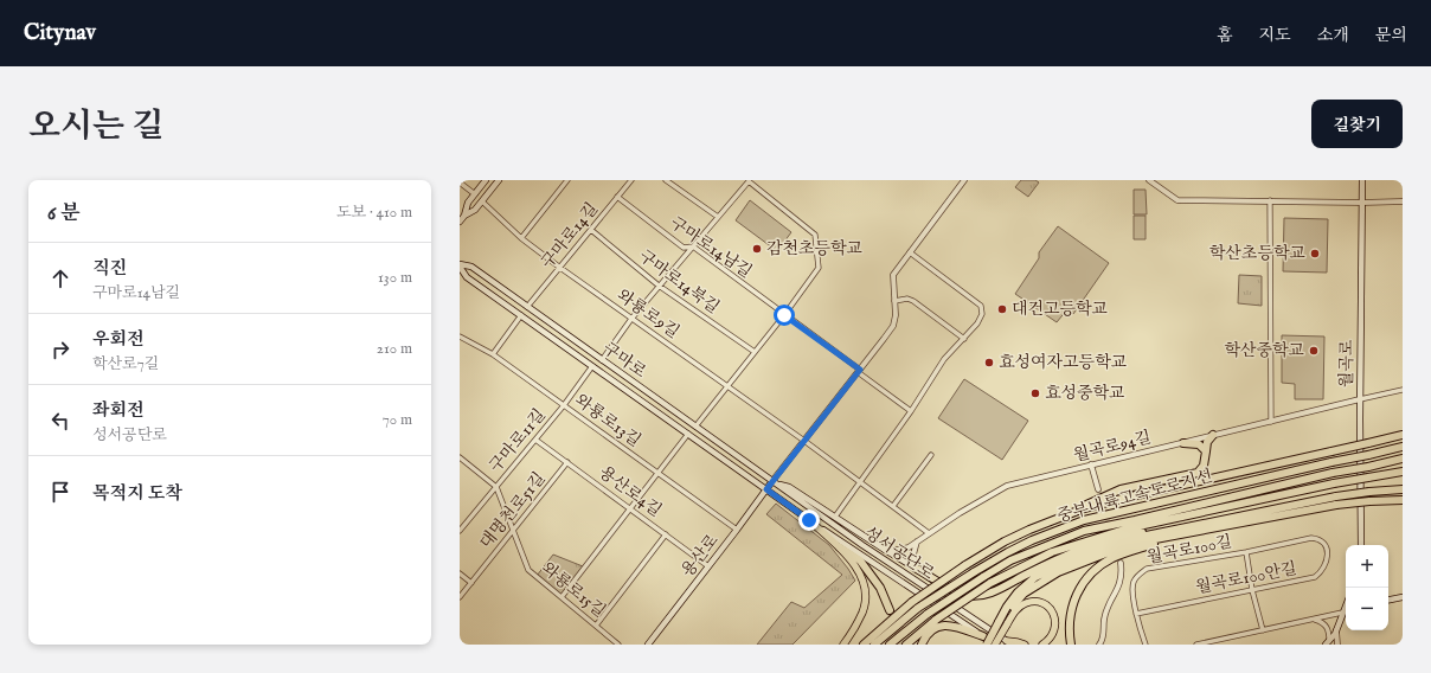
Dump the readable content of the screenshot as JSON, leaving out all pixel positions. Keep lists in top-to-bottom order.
{
  "streets": {
    "highway": ["중부내륙고속도로지선"],
    "main road": [
      "구마로",
      "월곡로",
      "성서공단로",
      "용산로"
    ],
    "street": [
      "구마로14길",
      "구마로14남길",
      "구마로14북길",
      "와룡로9길",
      "와룡로13길",
      "구마로11길",
      "월곡로94길",
      "용산로4길",
      "대명천로51길",
      "월곡로100길",
      "월곡로100안길",
      "와룡로15길"
    ]
  },
  "crossings": [
    ["구마로14길", "구마로14남길"],
    ["구마로14길", "구마로14북길"],
    ["구마로14길", "와룡로9길"],
    ["구마로14길", "구마로"],
    ["와룡로9길", "월곡로94길"],
    ["구마로", "구마로11길"],
    ["구마로", "성서공단로"],
    ["구마로", "용산로"],
    ["월곡로", "월곡로94길"],
    ["와룡로13길", "구마로11길"],
    ["와룡로13길", "용산로"],
    ["구마로11길", "용산로4길"],
    ["구마로11길", "와룡로15길"],
    ["용산로4길", "대명천로51길"],
    ["용산로4길", "용산로"],
    ["대명천로51길", "와룡로15길"],
    ["월곡로100길", "월곡로100안길"],
    ["성서공단로", "용산로"]
  ],
  "places": [
    "감천초등학교",
    "학산초등학교",
    "대건고등학교",
    "학산중학교",
    "효성여자고등학교",
    "효성중학교"
  ],
  "page": {
    "header": "Citynav",
    "nav": [
      "홈",
      "지도",
      "소개",
      "문의"
    ],
    "title": "오시는 길",
    "buttons": "길찾기",
    "heading": ["6 분", "도보 · 410 m"],
    "list": [
      ["직진", "구마로14남길", "130 m"],
      ["우회전", "학산로7길", "210 m"],
      ["좌회전", "성서공단로", "70 m"],
      "목적지 도착"
    ],
    "map_buttons": ["+", "−"]
  }
}
